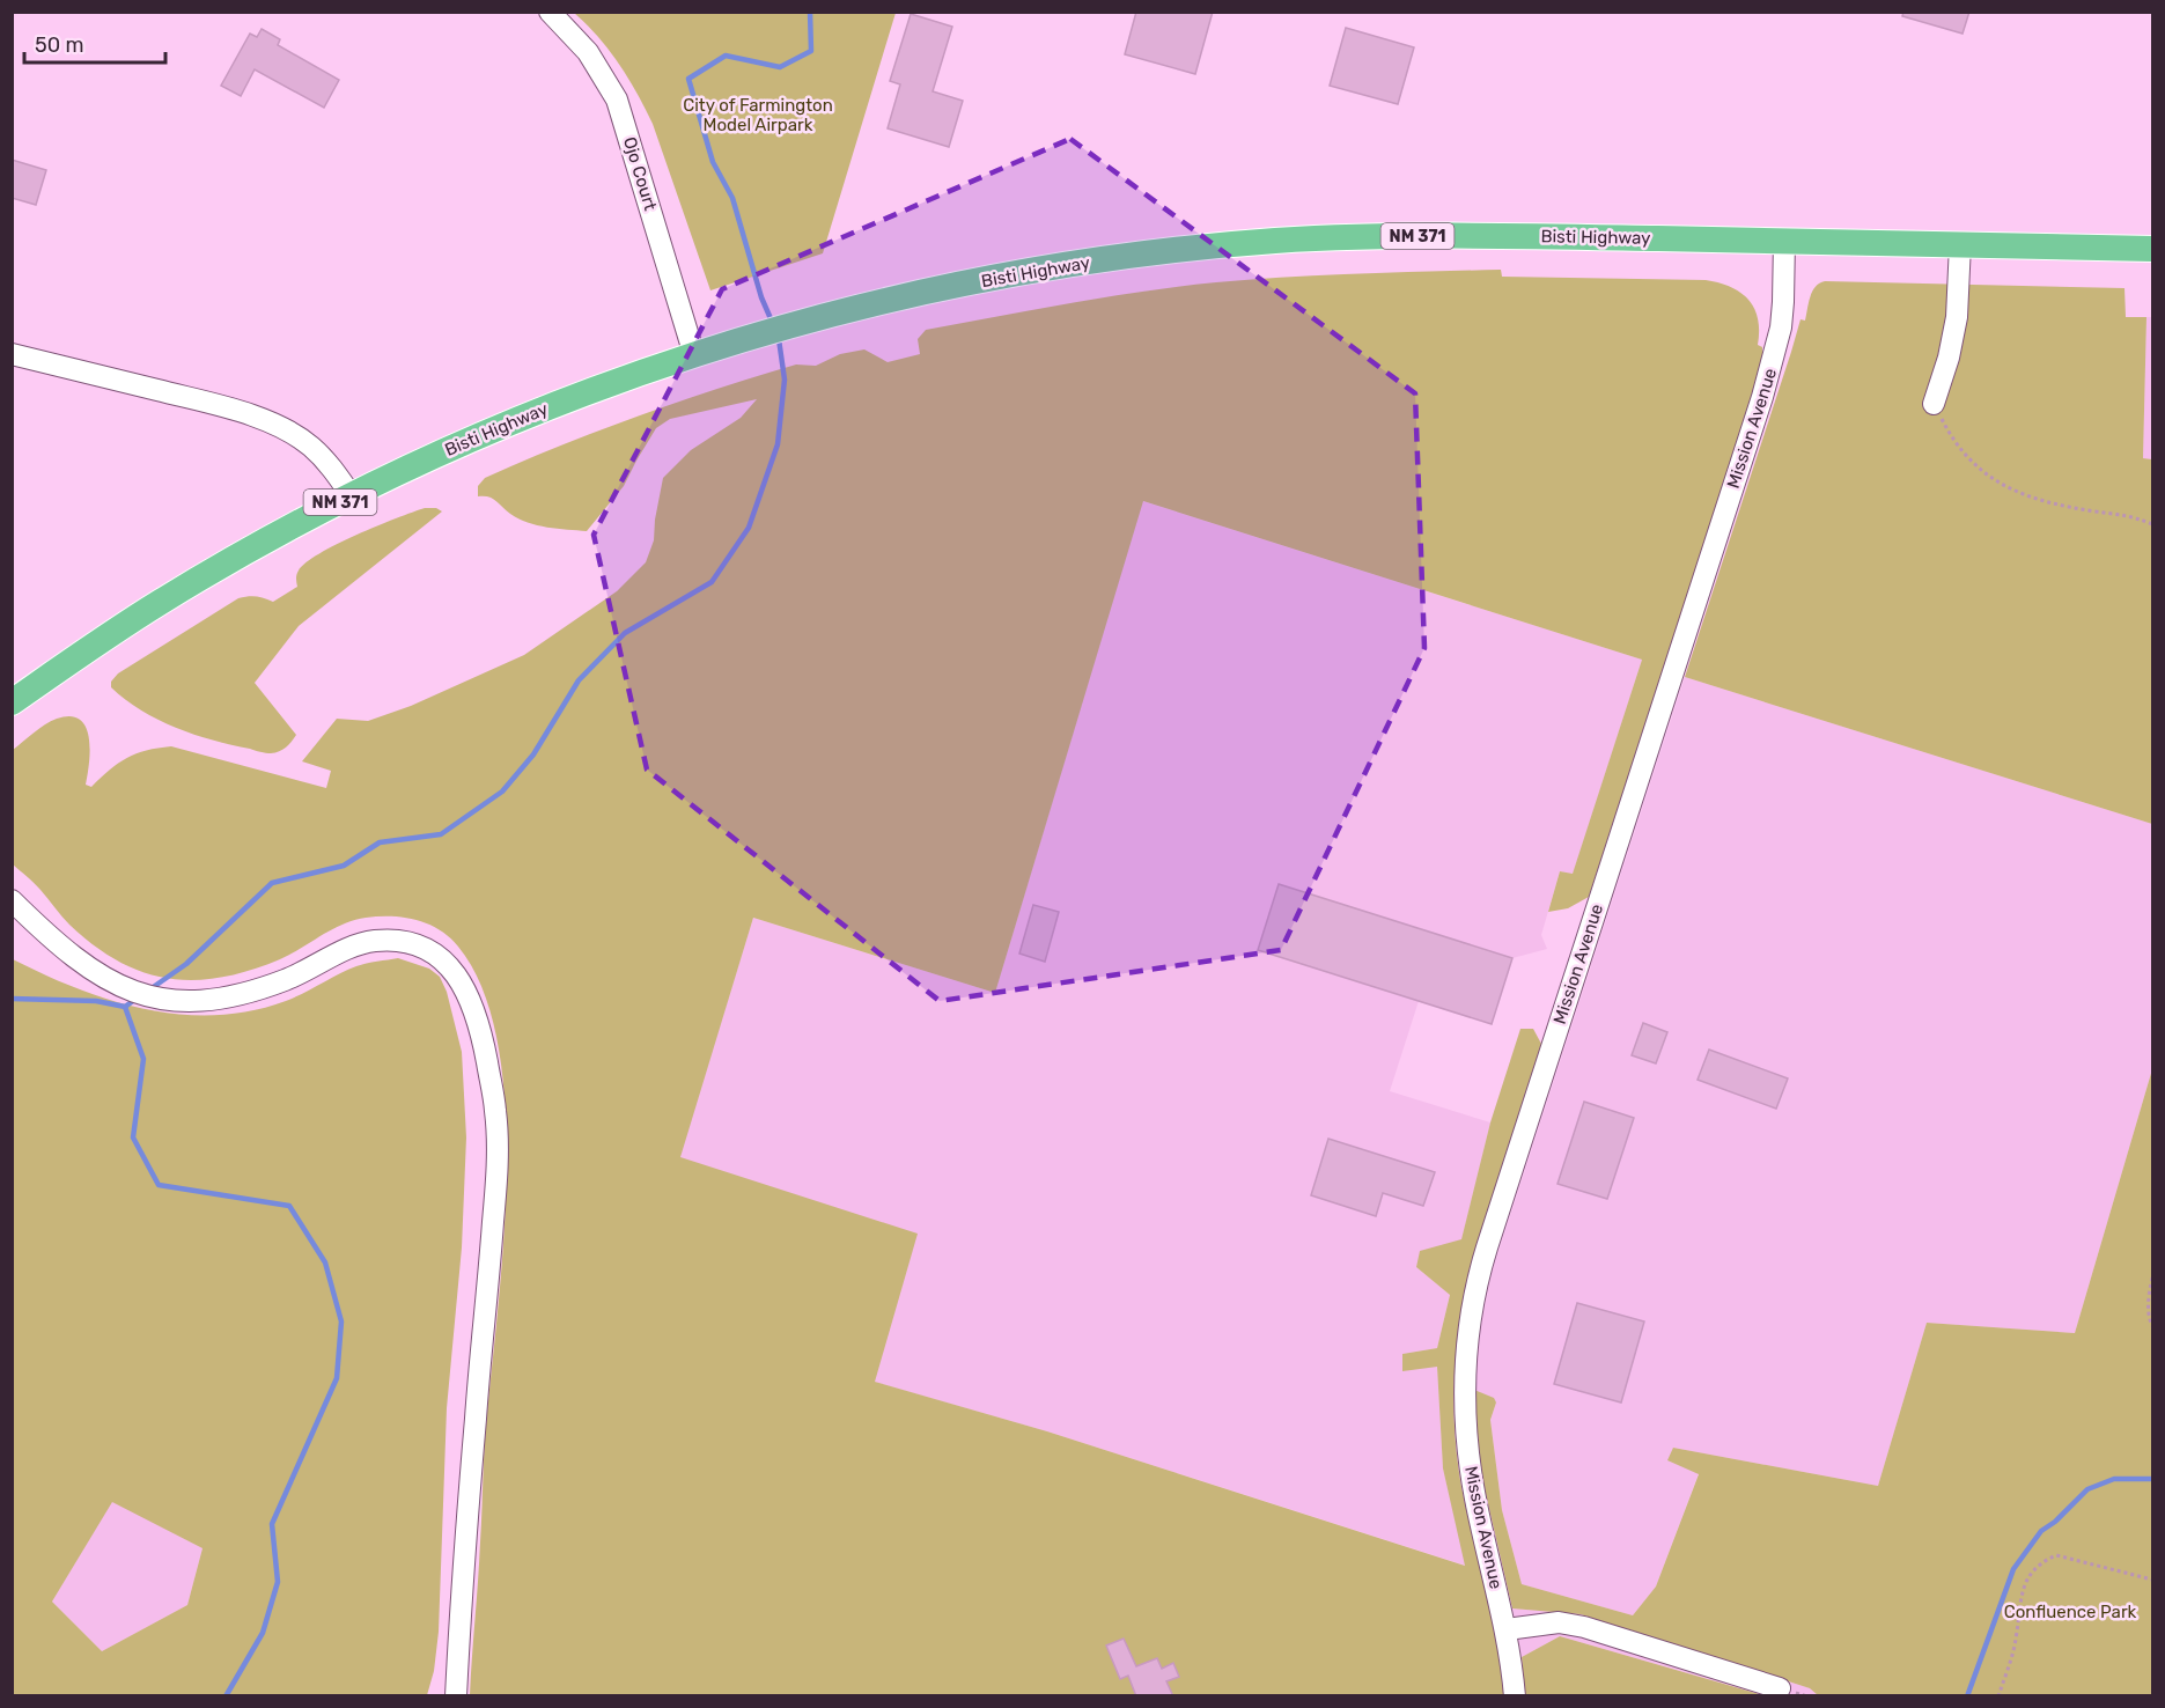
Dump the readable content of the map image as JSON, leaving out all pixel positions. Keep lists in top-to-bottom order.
{
  "streets": {
    "main road": ["NM 371", "Bisti Highway"],
    "street": ["Ojo Court", "Mission Avenue"]
  },
  "crossings": [
    ["Ojo Court", "Bisti Highway"],
    ["Bisti Highway", "Mission Avenue"]
  ],
  "parks": ["City of Farmington Model Airpark", "Confluence Park"],
  "scale_bar": "50 m"
}
